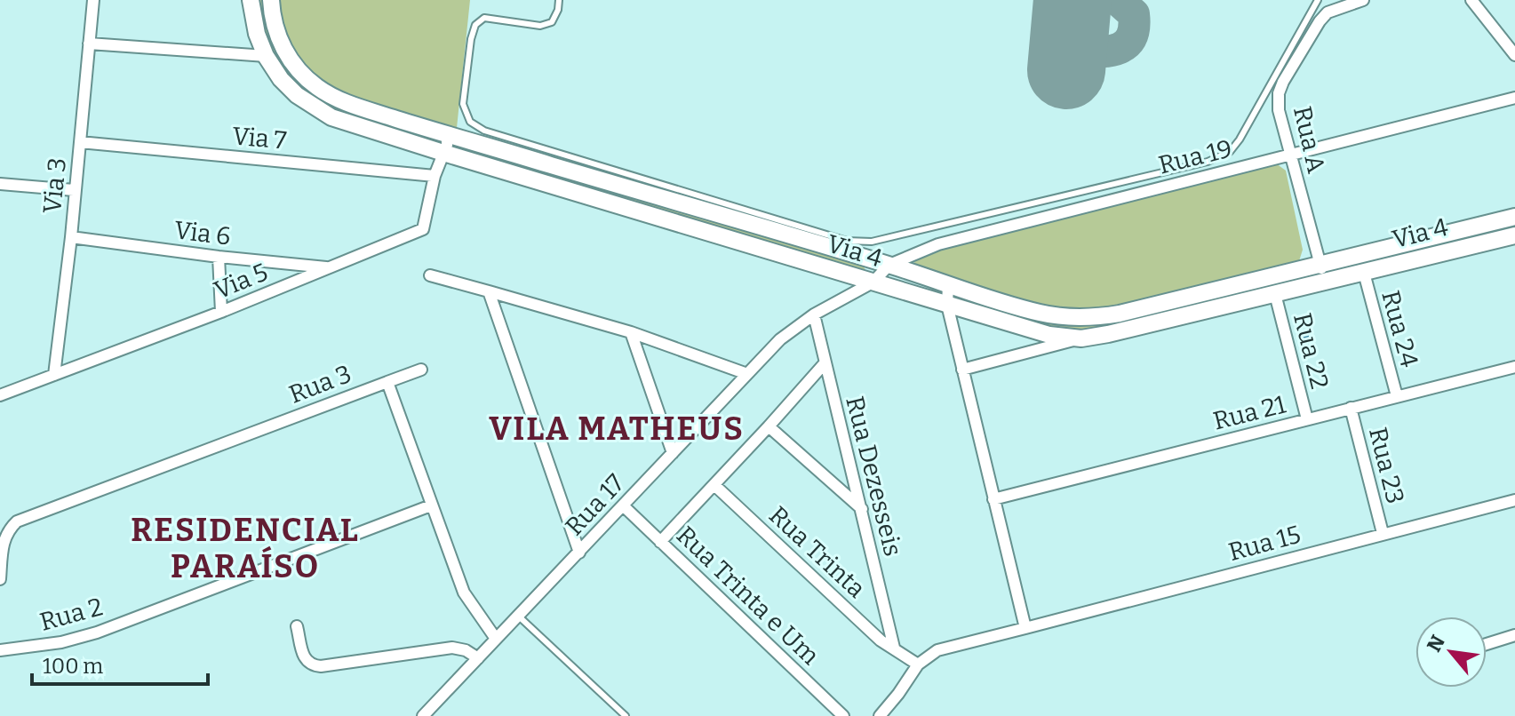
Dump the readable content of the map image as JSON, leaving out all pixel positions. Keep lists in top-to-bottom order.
{
  "streets": {
    "street": [
      "Via 7",
      "Rua A",
      "Rua 19",
      "Via 3",
      "Via 6",
      "Via 4",
      "Via 5",
      "Rua 24",
      "Rua 22",
      "Rua 3",
      "Rua 21",
      "Rua 23",
      "Rua Dezesseis",
      "Rua 17",
      "Rua 15",
      "Rua Trinta",
      "Rua Trinta e Um",
      "Rua 2"
    ]
  },
  "crossings": [
    ["Via 7", "Via 3"],
    ["Via 7", "Via 5"],
    ["Rua A", "Rua 19"],
    ["Rua A", "Via 4"],
    ["Rua 19", "Via 4"],
    ["Rua 19", "Rua 17"],
    ["Via 3", "Via 6"],
    ["Via 3", "Via 5"],
    ["Via 6", "Via 5"],
    ["Via 4", "Via 5"],
    ["Via 4", "Rua 24"],
    ["Via 4", "Rua 22"],
    ["Via 4", "Rua 17"],
    ["Rua 24", "Rua 21"],
    ["Rua 22", "Rua 21"],
    ["Rua 3", "Rua 17"],
    ["Rua 3", "Rua 2"],
    ["Rua 21", "Rua 23"],
    ["Rua 23", "Rua 15"],
    ["Rua Dezesseis", "Rua 17"],
    ["Rua Dezesseis", "Rua Trinta"],
    ["Rua 17", "Rua Trinta e Um"]
  ],
  "districts": ["VILA MATHEUS", "RESIDENCIAL PARAÍSO"],
  "scale_bar": "100 m",
  "north": "top left"
}
